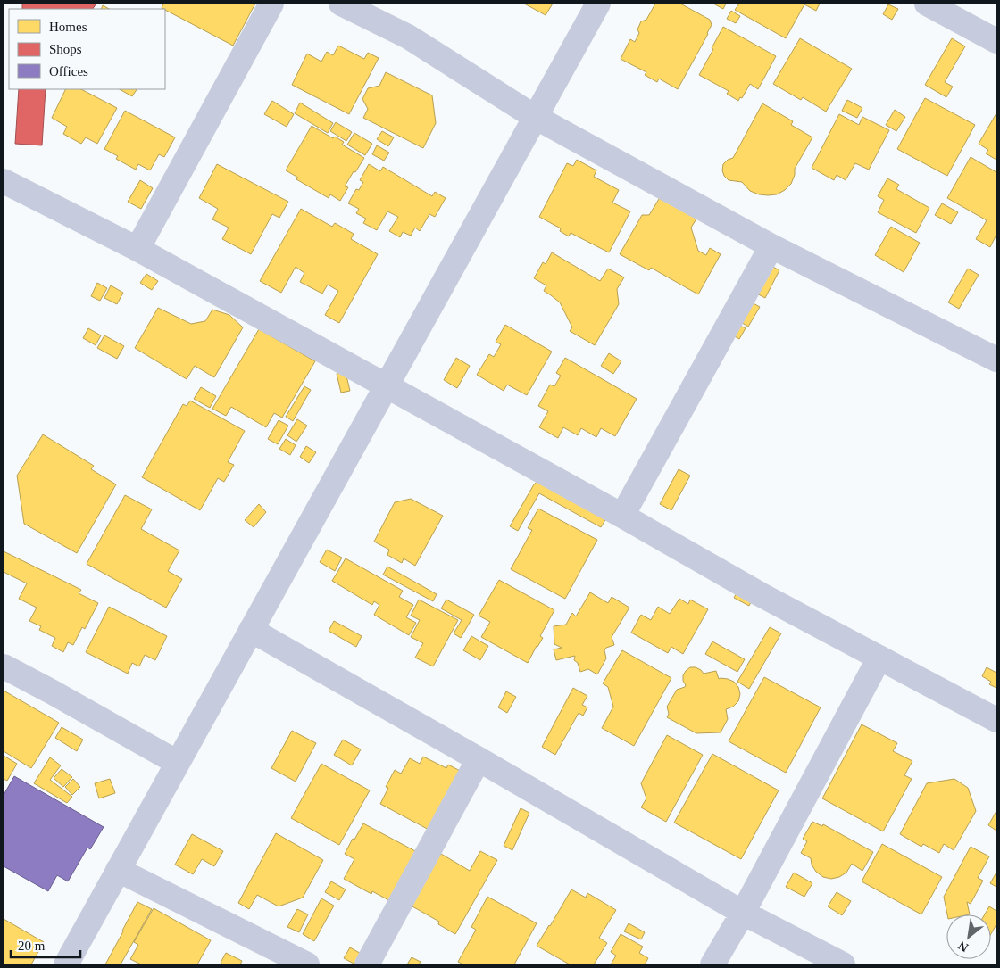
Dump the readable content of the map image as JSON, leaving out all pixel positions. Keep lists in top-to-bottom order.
{
  "legend": ["Homes", "Shops", "Offices"],
  "scale_bar": "20 m",
  "north": "bottom left"
}
